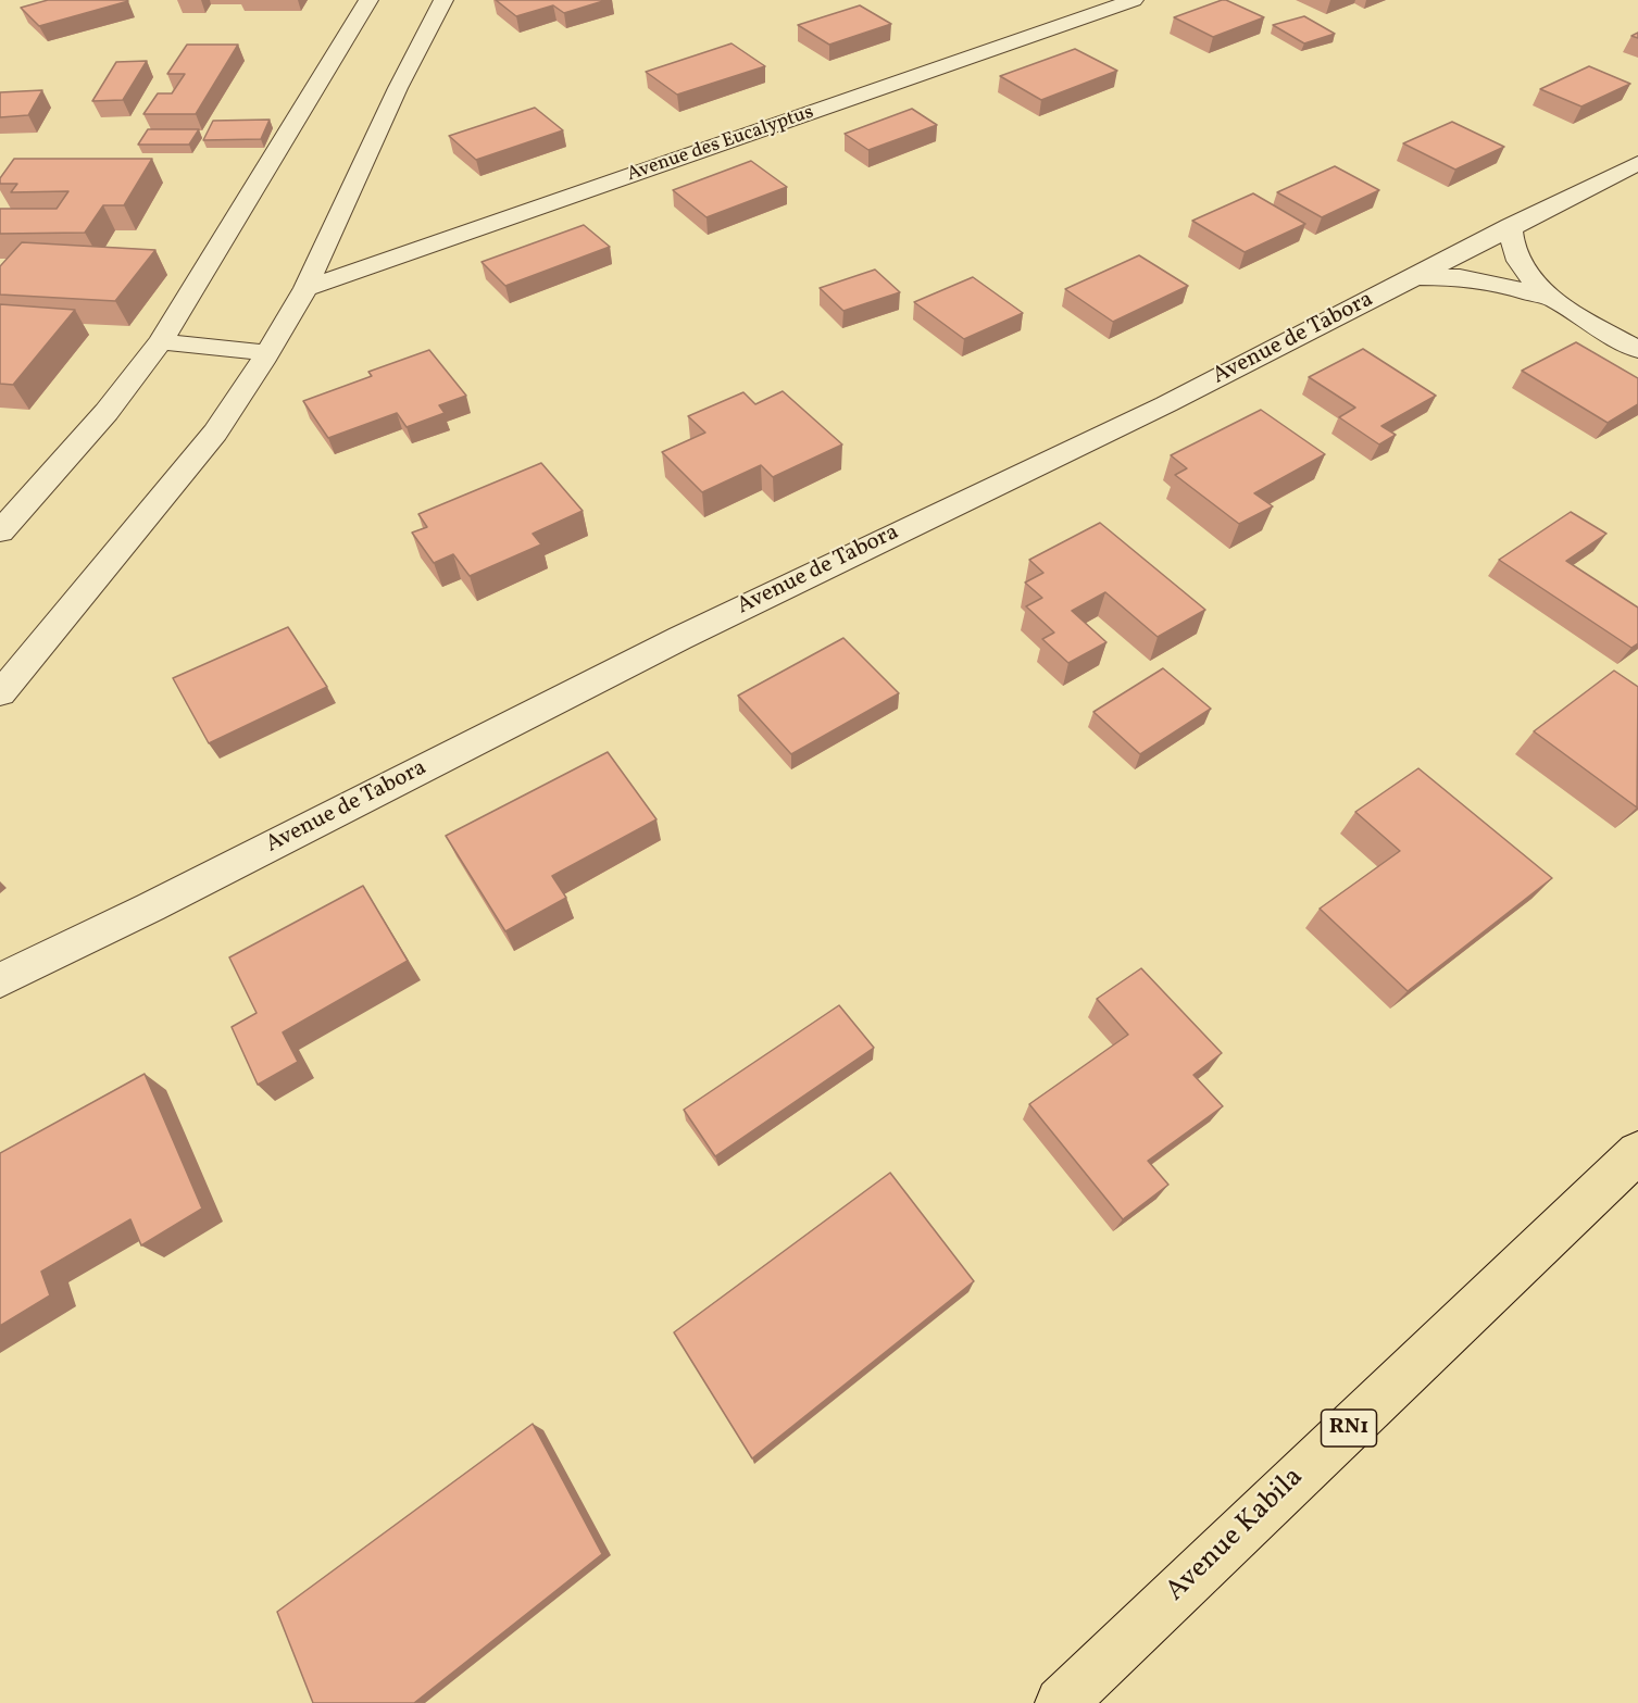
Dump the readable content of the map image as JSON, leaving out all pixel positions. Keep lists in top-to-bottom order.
{
  "streets": {
    "highway": ["RN1", "Avenue Kabila"],
    "street": ["Avenue des Eucalyptus", "Avenue de Tabora"]
  }
}
